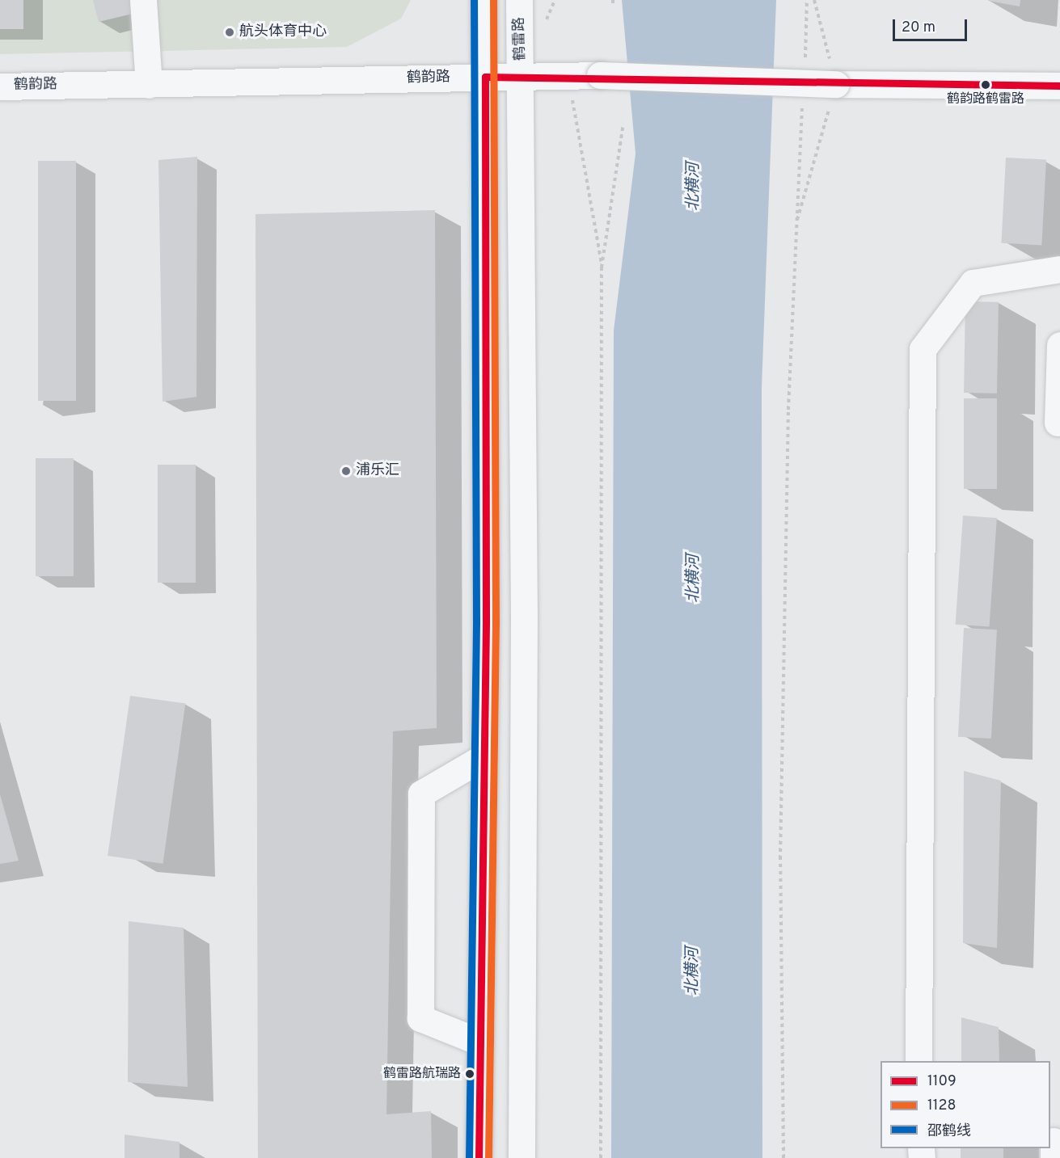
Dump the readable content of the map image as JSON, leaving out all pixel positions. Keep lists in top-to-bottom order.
{
  "streets": {
    "street": ["鹤雷路", "鹤韵路"]
  },
  "crossings": [
    ["鹤雷路", "鹤韵路"]
  ],
  "water": ["北横河"],
  "places": [
    "航头体育中心",
    "鹤韵路鹤雷路",
    "浦乐汇",
    "鹤雷路航瑞路"
  ],
  "lines": ["transit line 1128", "transit line 邵鹤线", "transit line 1109"],
  "legend": ["1109", "1128", "邵鹤线"],
  "scale_bar": "20 m"
}
